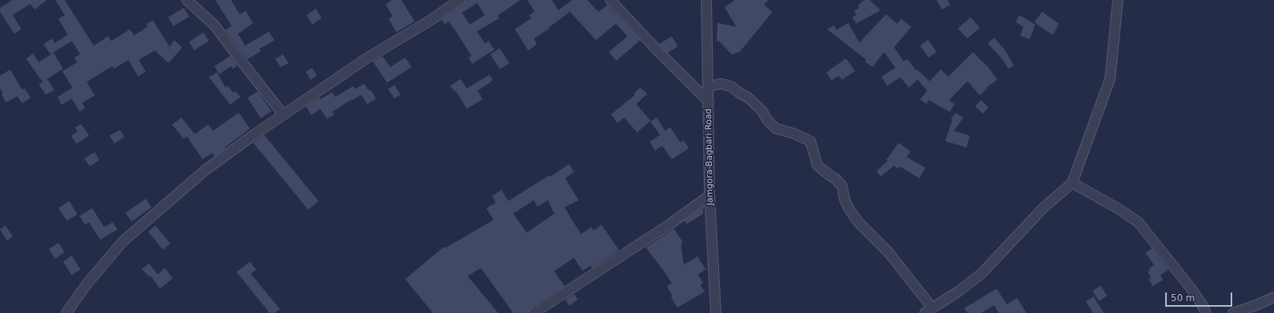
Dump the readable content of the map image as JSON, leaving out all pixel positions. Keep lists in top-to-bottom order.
{
  "streets": {
    "street": ["Jamgora-Bagbari Road"]
  },
  "scale_bar": "50 m"
}
